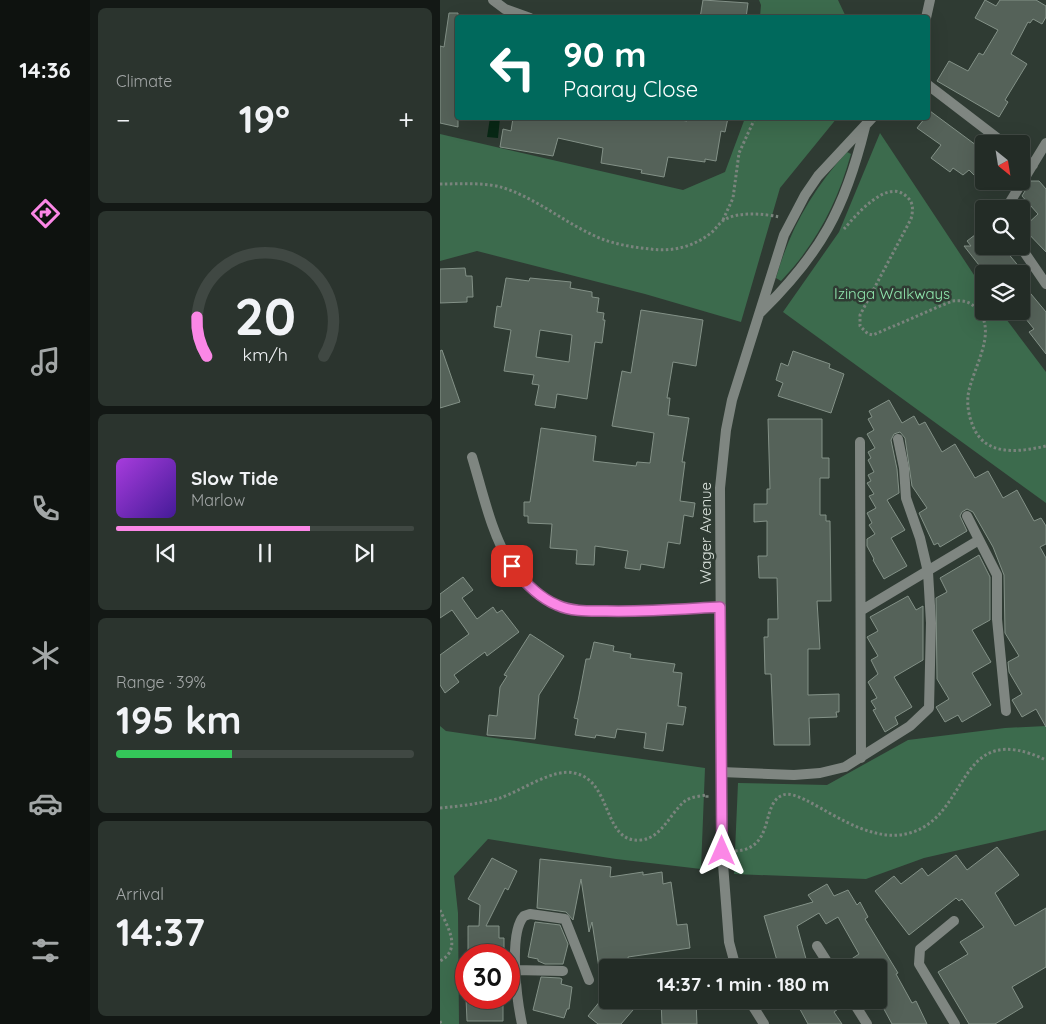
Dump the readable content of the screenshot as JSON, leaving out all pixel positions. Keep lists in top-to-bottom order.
{
  "streets": {
    "street": ["Wager Avenue"]
  },
  "parks": ["Izinga Walkways"],
  "north": "bottom right",
  "page": {
    "tabs": "14:36",
    "tile": [
      "Climate",
      ["Range · 39%", "195 km"],
      ["Arrival", "14:37"]
    ],
    "turn": ["90 m", "Paaray Close"],
    "heat": ["−", "19°", "+"],
    "song": ["Slow Tide", "Marlow"],
    "limit": "30",
    "trip": "14:37 · 1 min · 180 m",
    "gauge": ["20", "km/h"]
  }
}
